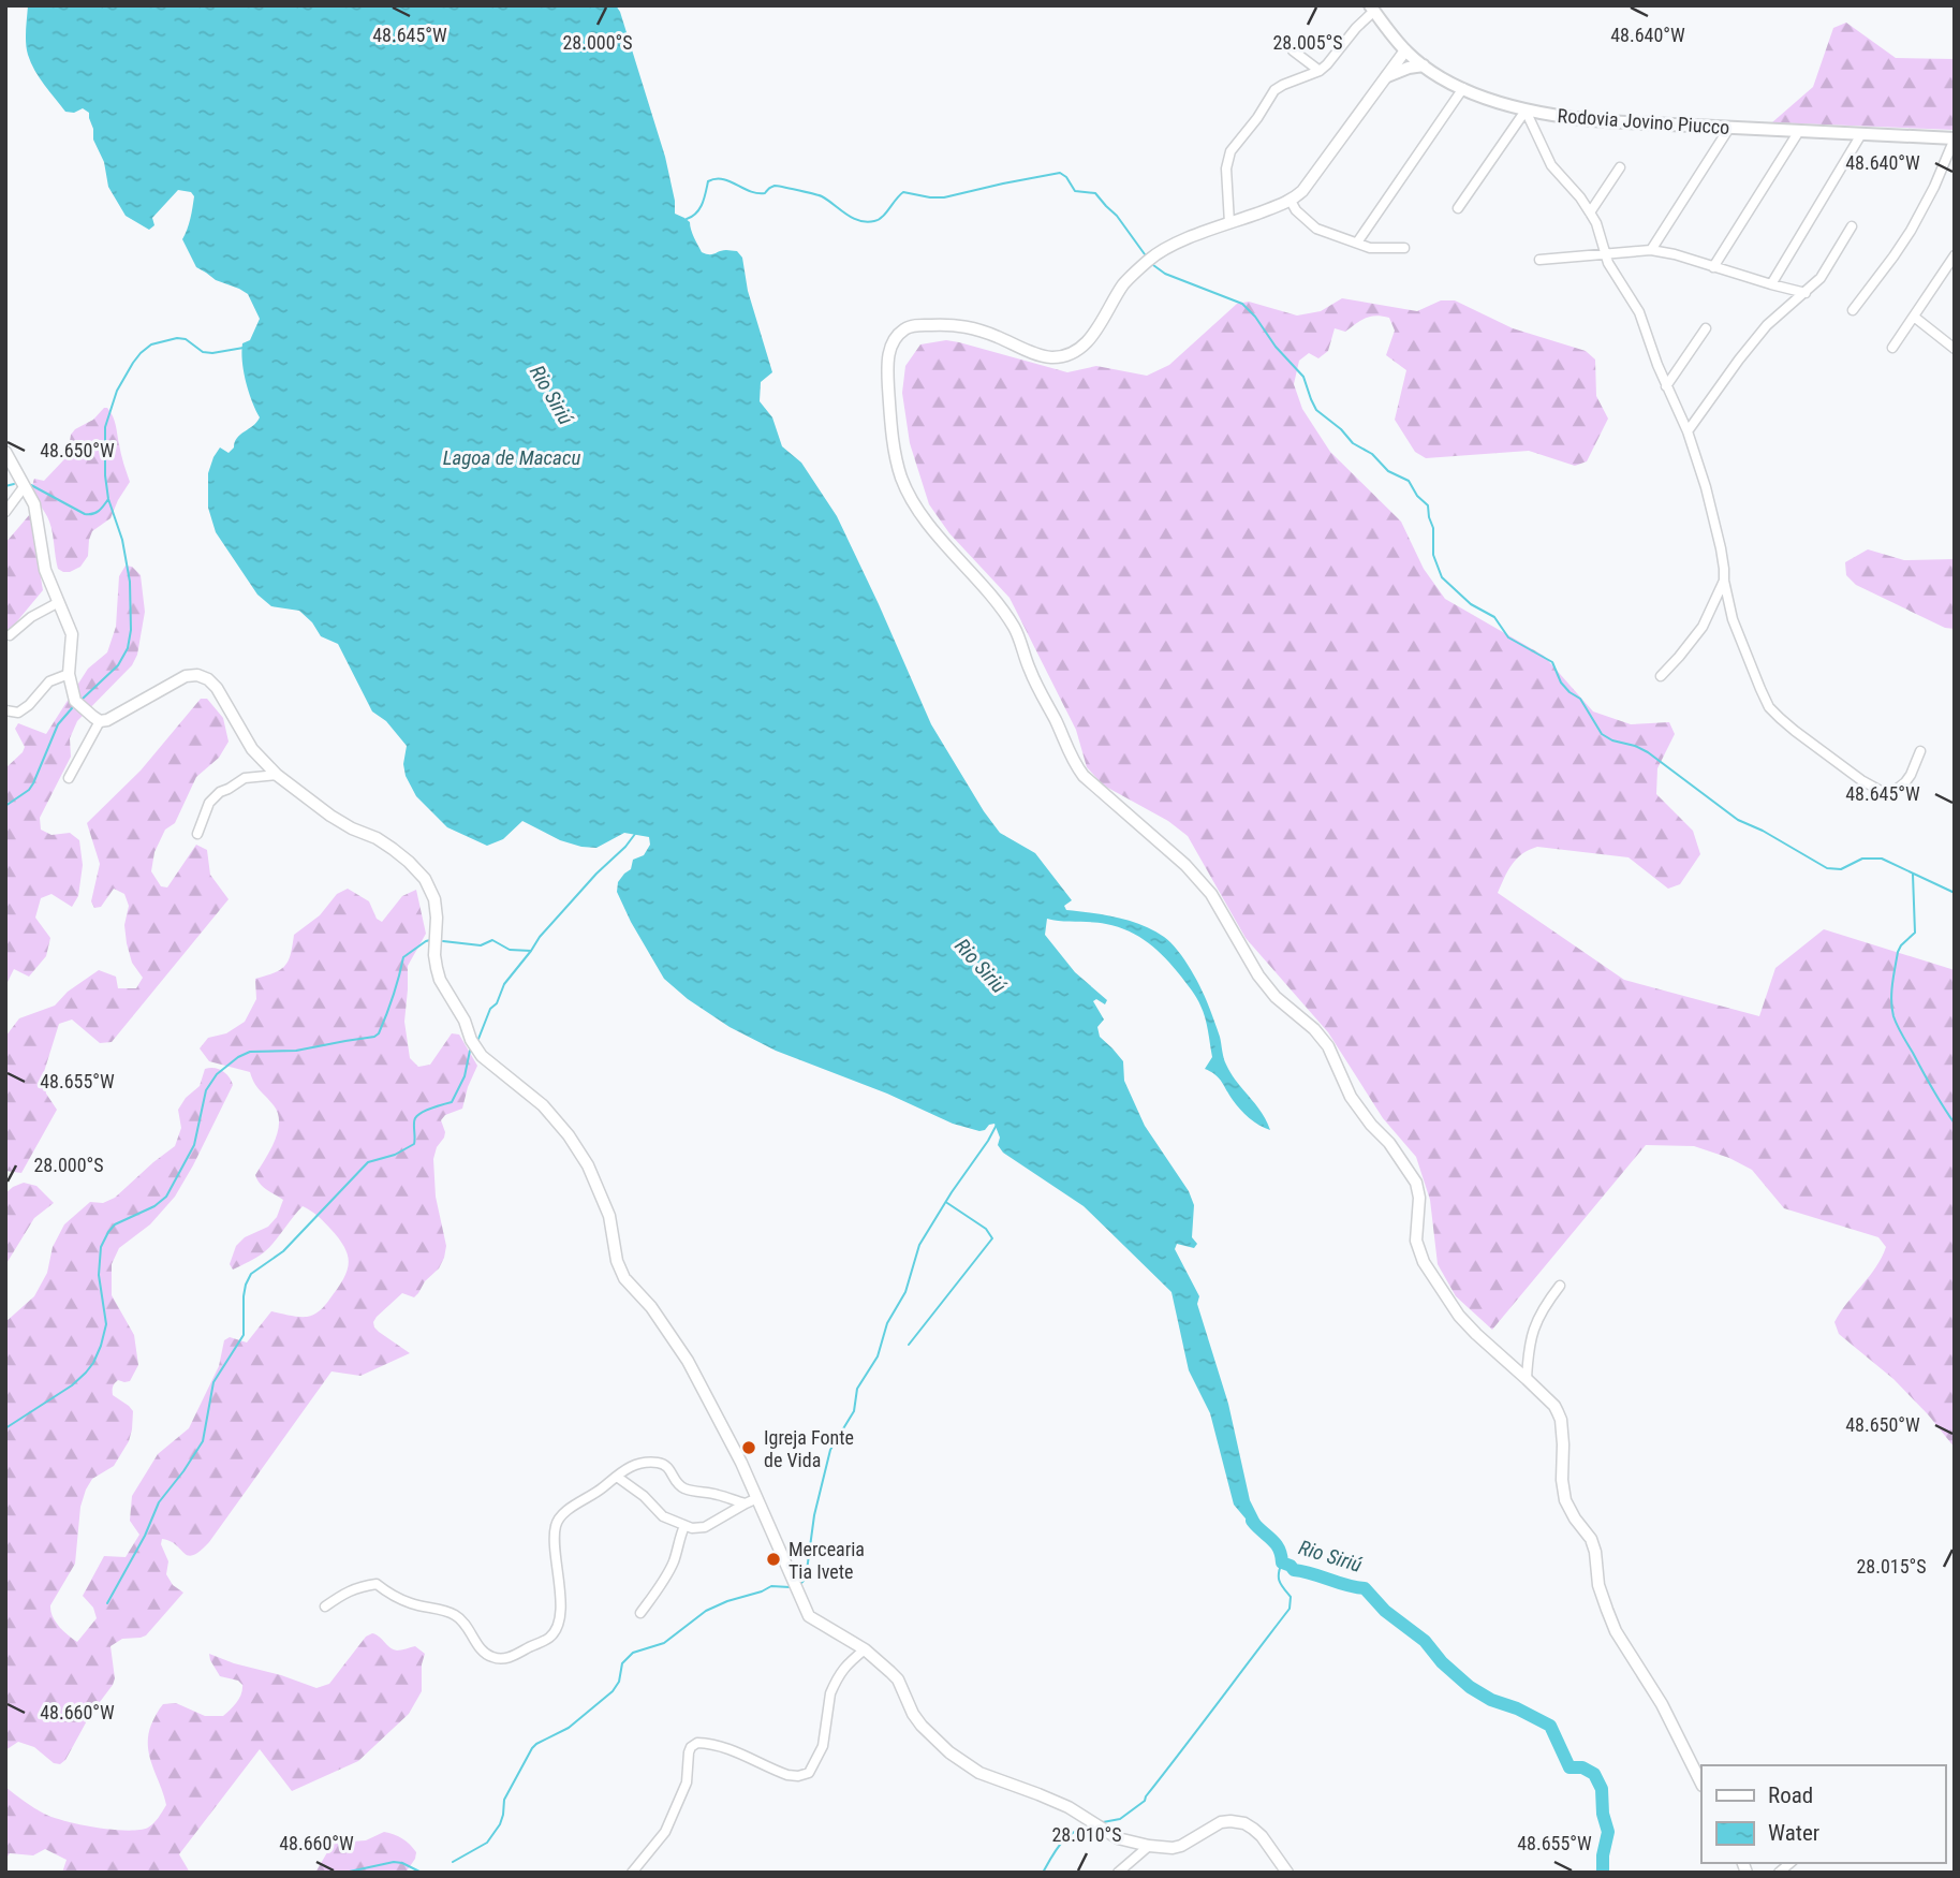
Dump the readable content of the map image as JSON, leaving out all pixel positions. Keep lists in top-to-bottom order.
{
  "streets": {
    "main road": ["Rodovia Jovino Piucco"]
  },
  "water": ["Rio Siriú", "Lagoa de Macacu"],
  "places": ["Igreja Fonte de Vida", "Mercearia Tia Ivete"],
  "legend": ["Road", "Water"],
  "coordinates": [
    "48.645°W",
    "48.640°W",
    "28.000°S",
    "28.005°S",
    "48.650°W",
    "48.655°W",
    "28.015°S",
    "48.660°W",
    "28.010°S"
  ]
}
